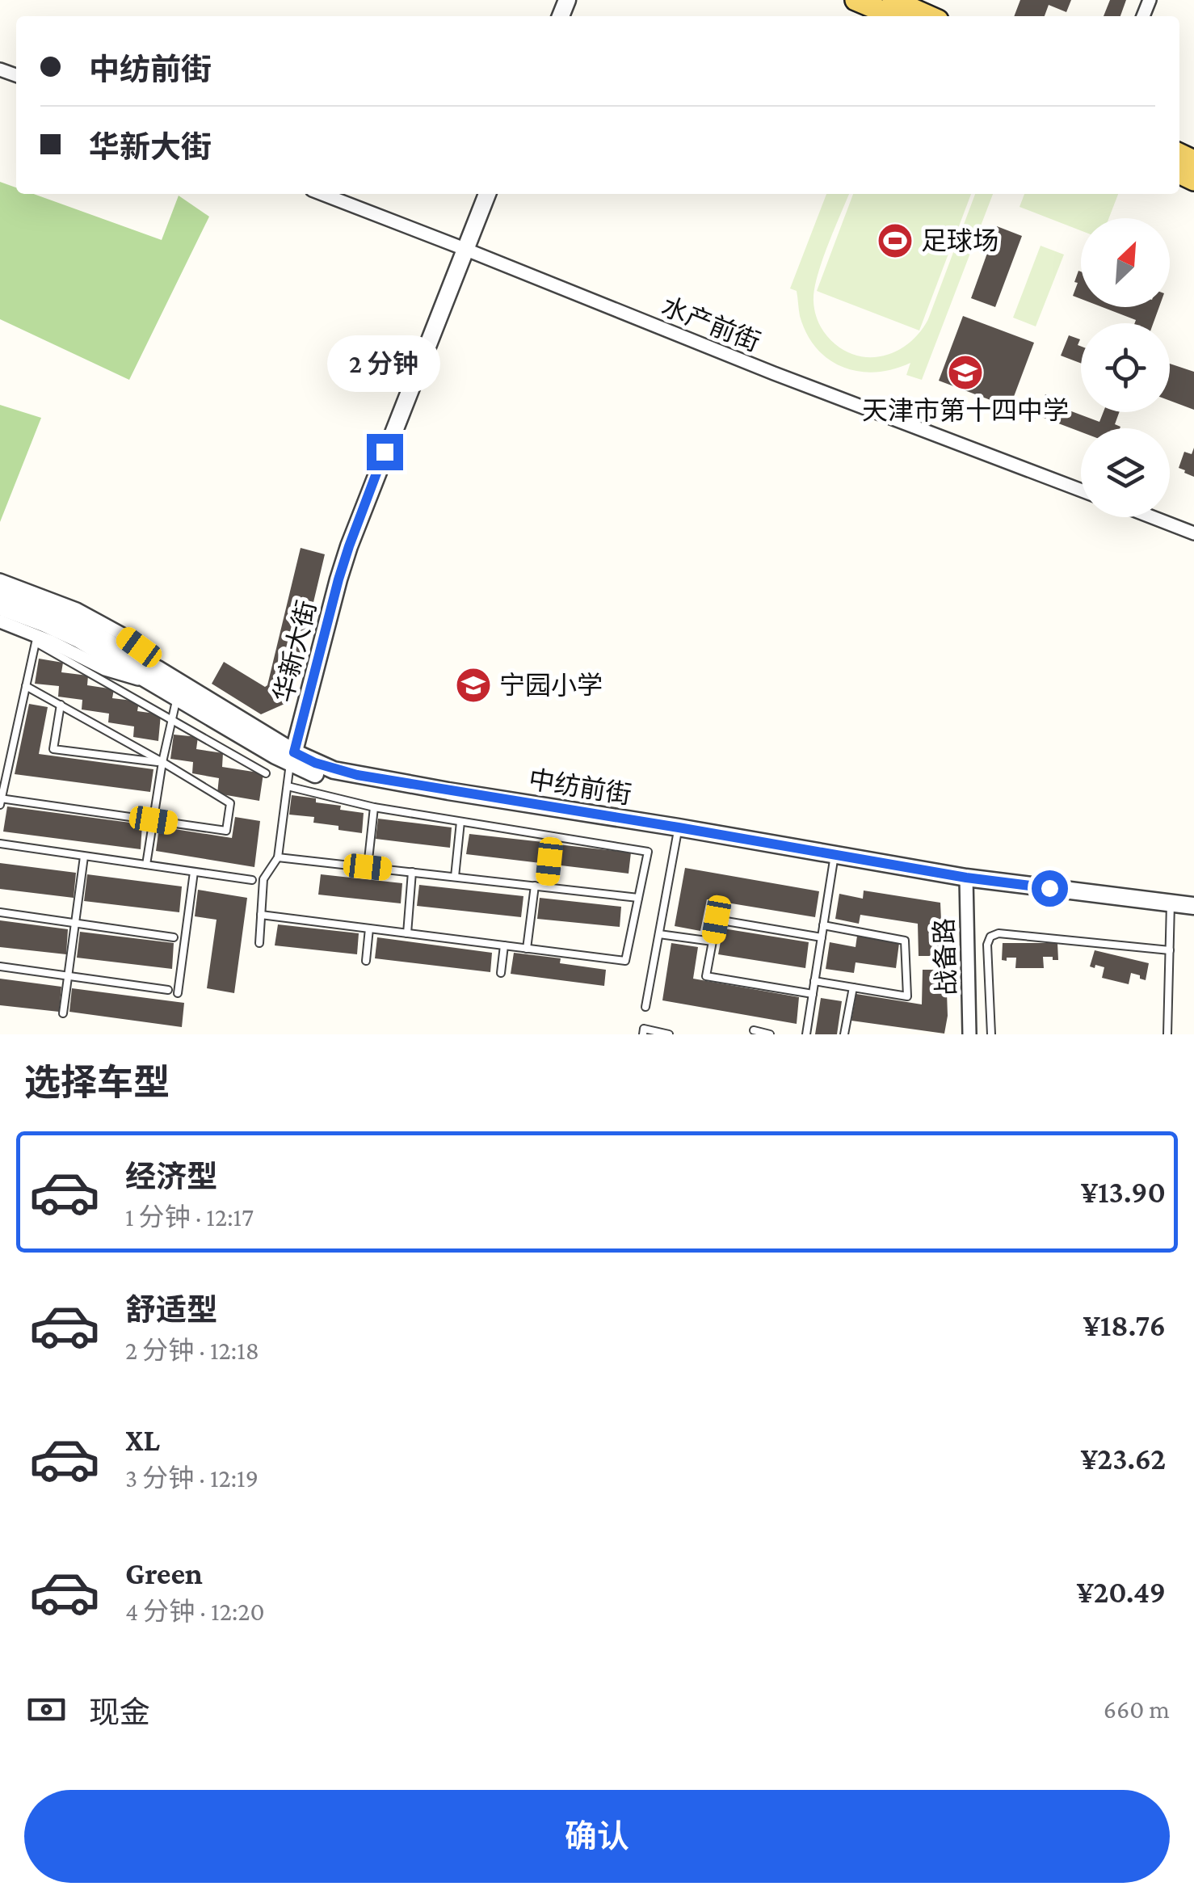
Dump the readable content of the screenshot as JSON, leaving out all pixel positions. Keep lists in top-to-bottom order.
{
  "streets": {
    "street": [
      "水产前街",
      "华新大街",
      "中纺前街",
      "战备路"
    ]
  },
  "crossings": [
    ["水产前街", "华新大街"],
    ["华新大街", "中纺前街"],
    ["中纺前街", "战备路"]
  ],
  "places": {
    "sports": ["足球场"],
    "school or university": ["天津市第十四中学", "宁园小学"]
  },
  "north": "top right",
  "page": {
    "banner": ["中纺前街", "华新大街"],
    "bubble": "2 分钟",
    "heading": "选择车型",
    "list": [
      {
        "name": "经济型",
        "note": "1 分钟 · 12:17",
        "value": "¥13.90"
      },
      {
        "name": "舒适型",
        "note": "2 分钟 · 12:18",
        "value": "¥18.76"
      },
      {
        "name": "XL",
        "note": "3 分钟 · 12:19",
        "value": "¥23.62"
      },
      {
        "name": "Green",
        "note": "4 分钟 · 12:20",
        "value": "¥20.49"
      }
    ],
    "pay": ["现金", "660 m"],
    "buttons": "确认"
  }
}
